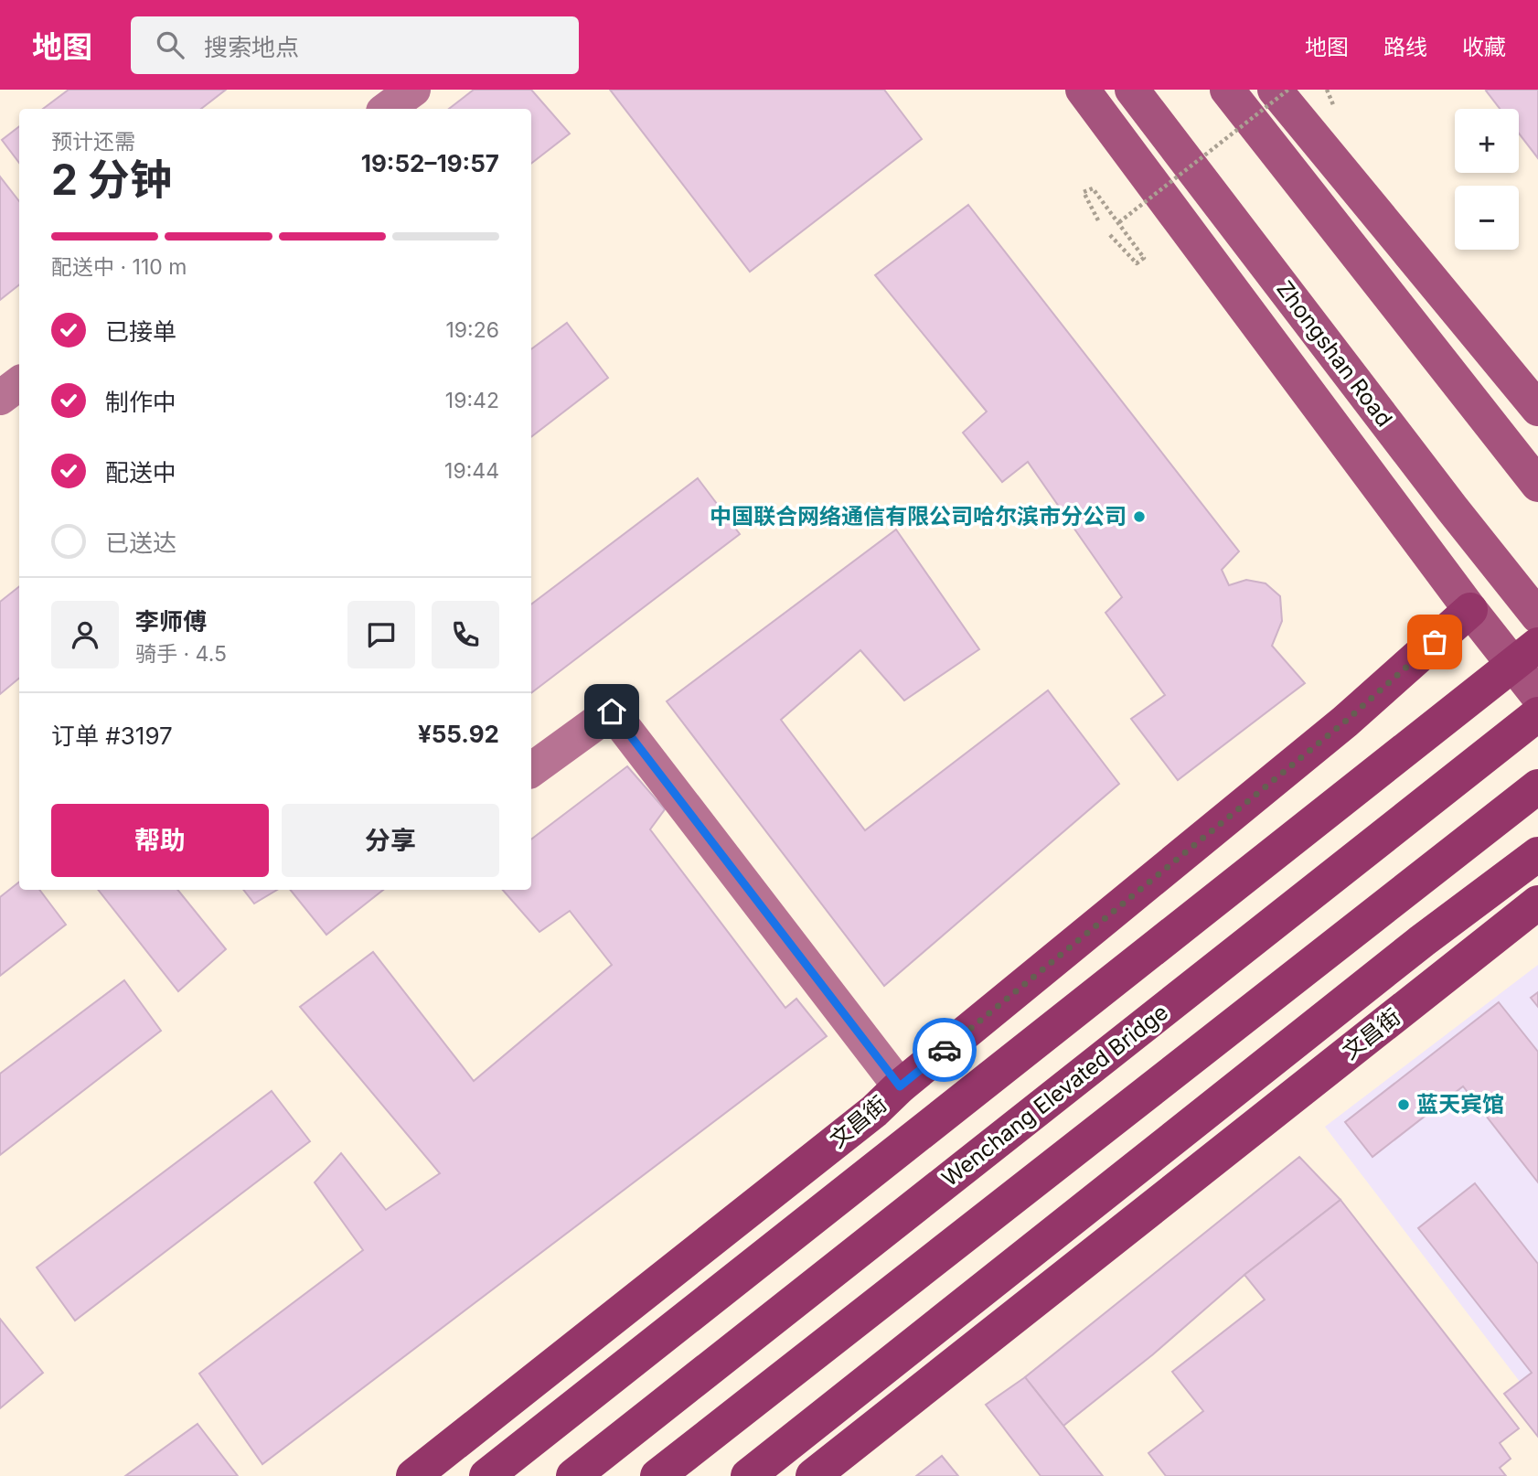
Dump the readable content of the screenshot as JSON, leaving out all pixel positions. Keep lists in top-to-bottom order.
{
  "streets": {
    "highway": ["文昌街", "Wenchang Elevated Bridge"],
    "main road": ["Zhongshan Road"]
  },
  "places": ["中国联合网络通信有限公司哈尔滨市分公司", "蓝天宾馆"],
  "page": {
    "header": "地图",
    "search": "搜索地点",
    "nav": ["地图", "路线", "收藏"],
    "map_buttons": ["+", "−"],
    "heading": ["2 分钟", "预计还需", "19:52–19:57"],
    "panel": [
      "李师傅",
      "骑手 · 4.5",
      "订单 #3197",
      "¥55.92"
    ],
    "bar": "配送中 · 110 m",
    "list": [
      ["已接单", "19:26"],
      ["制作中", "19:42"],
      ["配送中", "19:44"],
      "已送达"
    ],
    "buttons": ["帮助", "分享"]
  }
}
